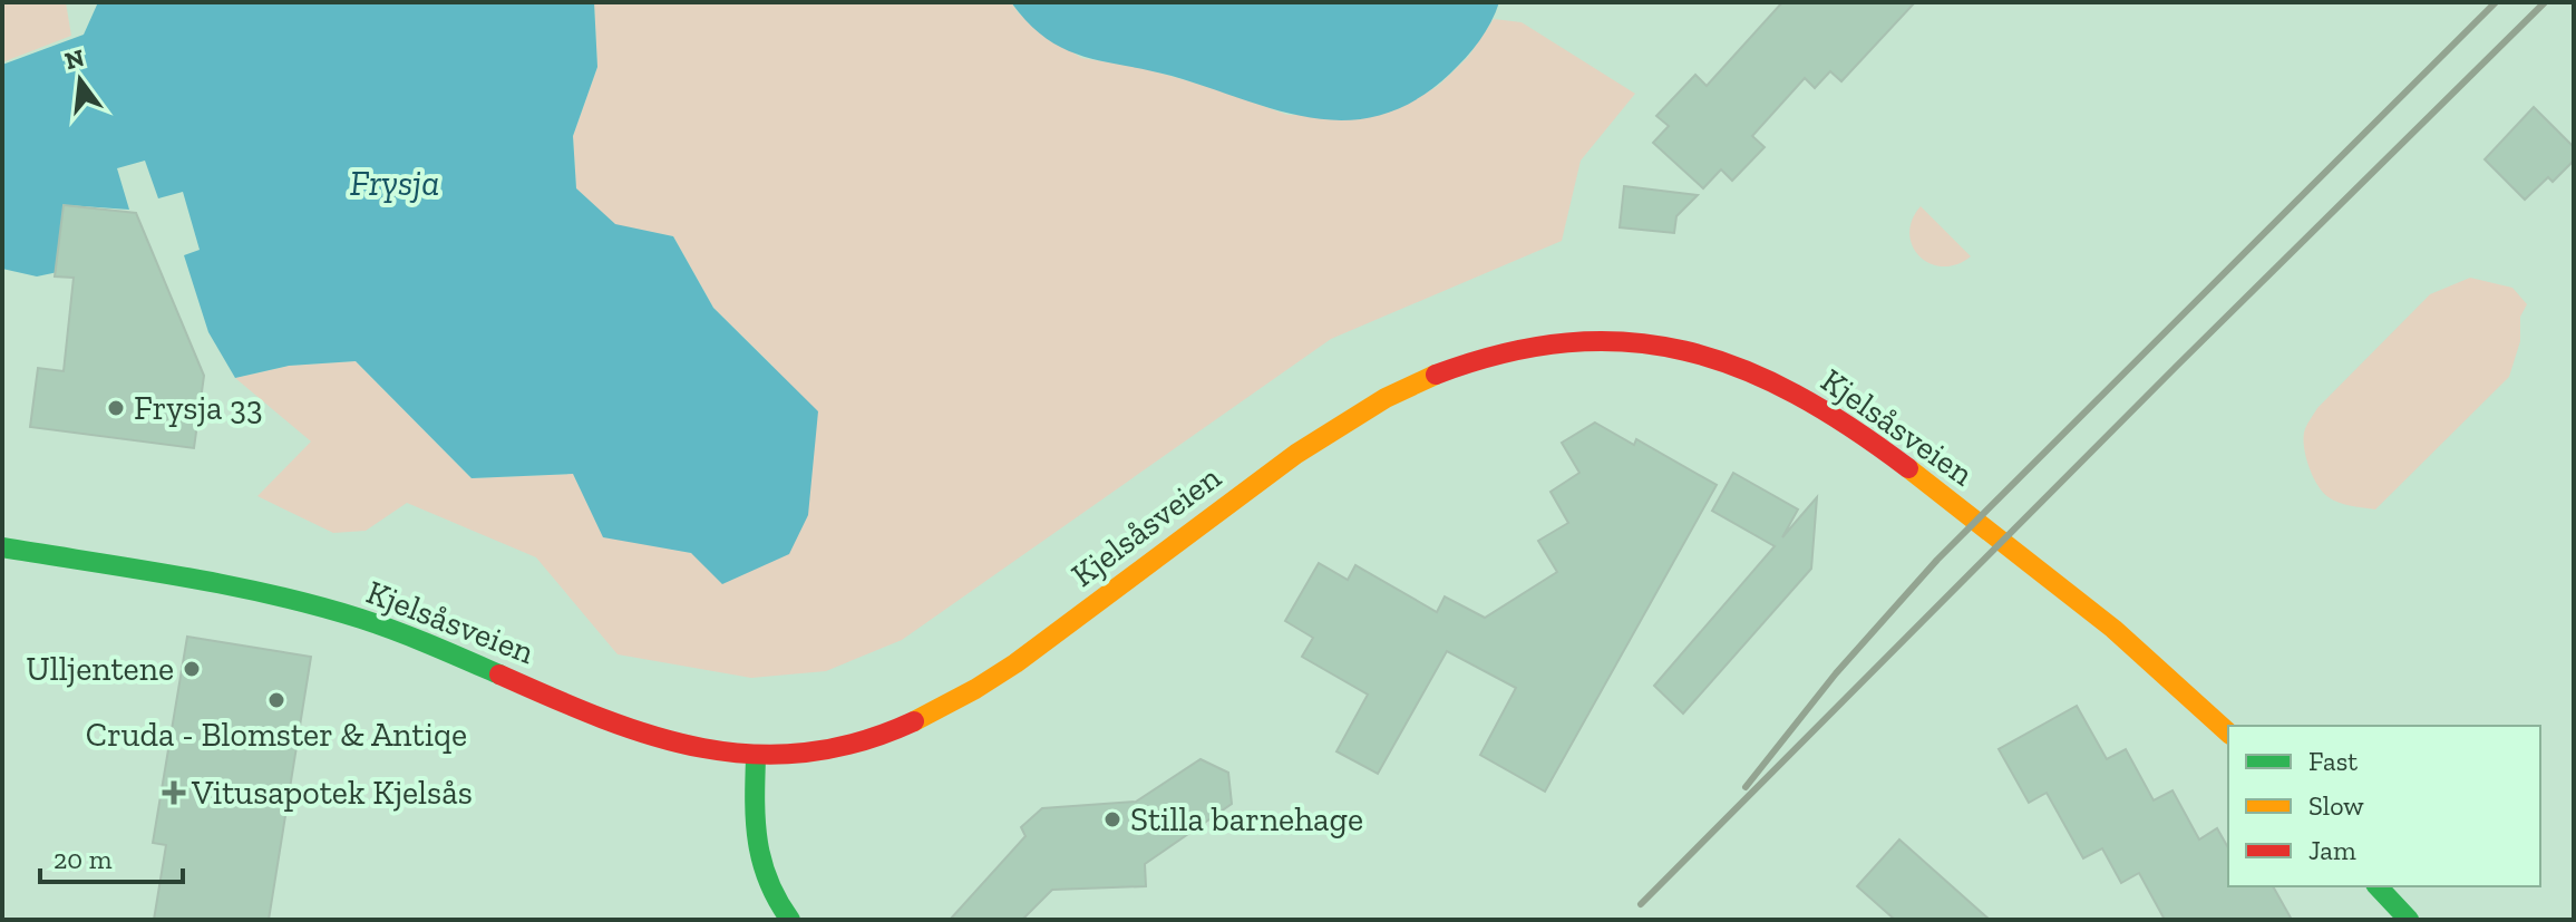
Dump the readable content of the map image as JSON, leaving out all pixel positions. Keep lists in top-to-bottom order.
{
  "streets": {
    "main road": ["Kjelsåsveien"]
  },
  "water": ["Frysja"],
  "places": {
    "other": [
      "Frysja 33",
      "Ulljentene",
      "Cruda - Blomster & Antiqe",
      "Stilla barnehage"
    ],
    "health": ["Vitusapotek Kjelsås"]
  },
  "legend": ["Fast", "Slow", "Jam"],
  "scale_bar": "20 m",
  "north": "top"
}
